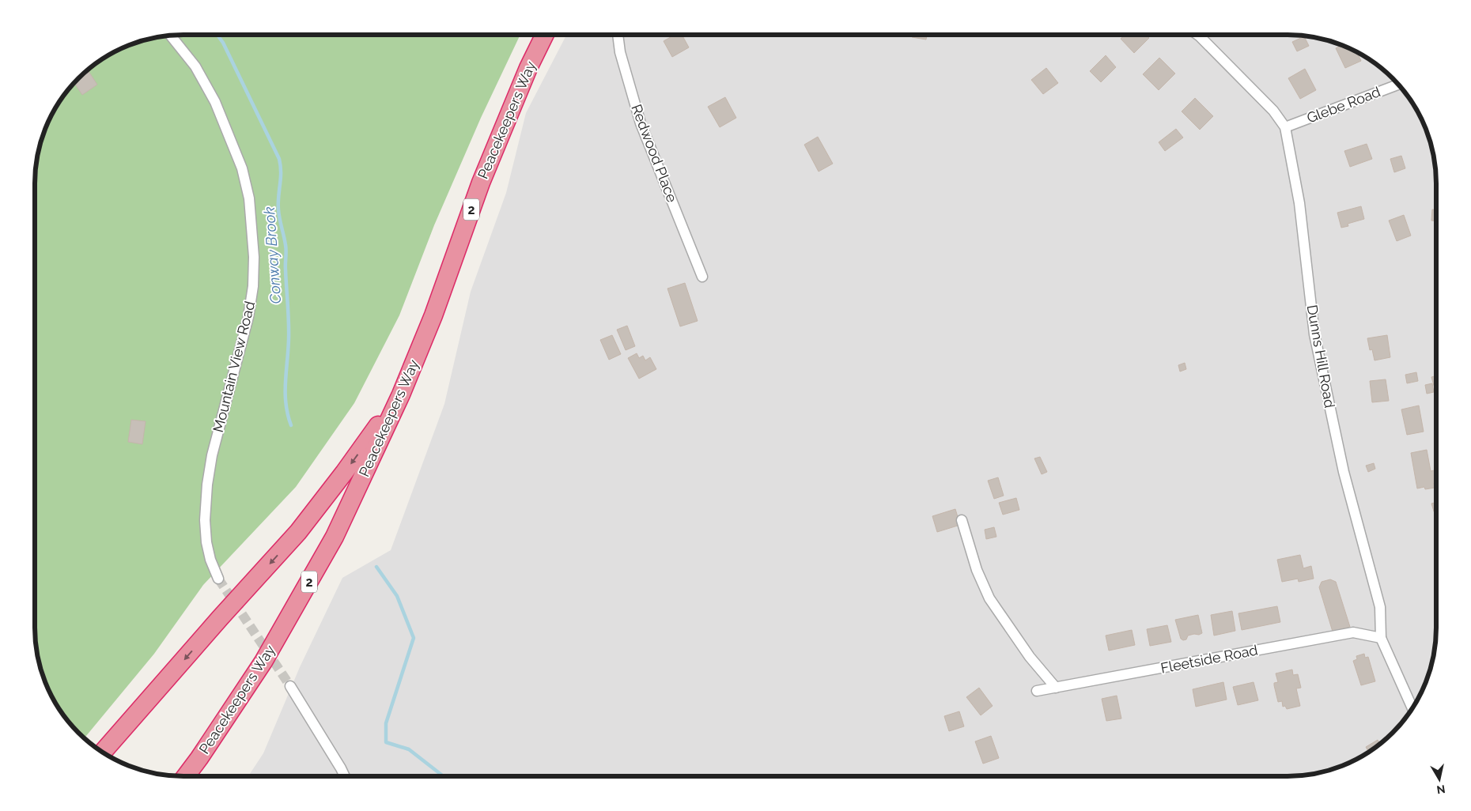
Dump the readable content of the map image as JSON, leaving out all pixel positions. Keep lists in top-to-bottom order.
{
  "streets": {
    "highway": ["Peacekeepers Way", "2"],
    "street": [
      "Glebe Road",
      "Redwood Place",
      "Dunns Hill Road",
      "Mountain View Road",
      "Fleetside Road"
    ]
  },
  "crossings": [
    ["Glebe Road", "Dunns Hill Road"],
    ["Dunns Hill Road", "Fleetside Road"]
  ],
  "water": ["Conway Brook"],
  "north": "bottom"
}
